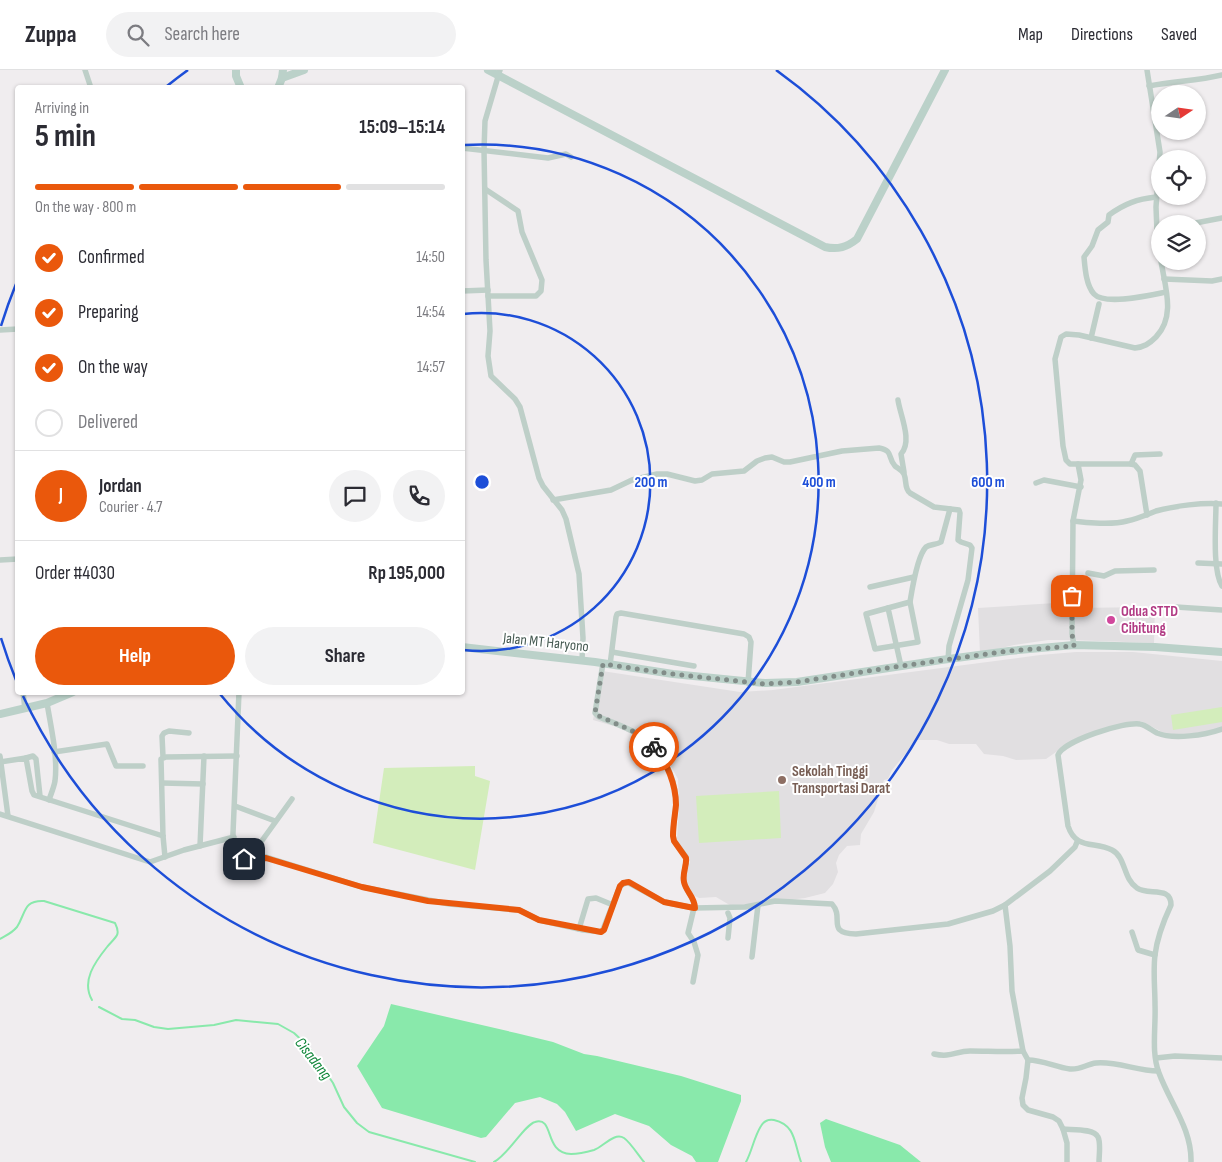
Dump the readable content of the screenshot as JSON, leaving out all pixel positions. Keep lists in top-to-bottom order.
{
  "streets": {
    "main road": ["Jalan MT Haryono"]
  },
  "water": ["Cisadang"],
  "places": ["Odua STTD Cibitung", "Sekolah Tinggi Transportasi Darat"],
  "north": "right",
  "page": {
    "header": "Zuppa",
    "search": "Search here",
    "nav": ["Map", "Directions", "Saved"],
    "heading": ["5 min", "Arriving in", "15:09–15:14"],
    "panel": [
      "Jordan",
      "Courier · 4.7",
      "Order #4030",
      "Rp 195,000"
    ],
    "bar": "On the way · 800 m",
    "list": [
      ["Confirmed", "14:50"],
      ["Preparing", "14:54"],
      ["On the way", "14:57"],
      "Delivered"
    ],
    "round": "J",
    "buttons": ["Help", "Share"]
  },
  "rings": ["200 m", "400 m", "600 m"]
}
